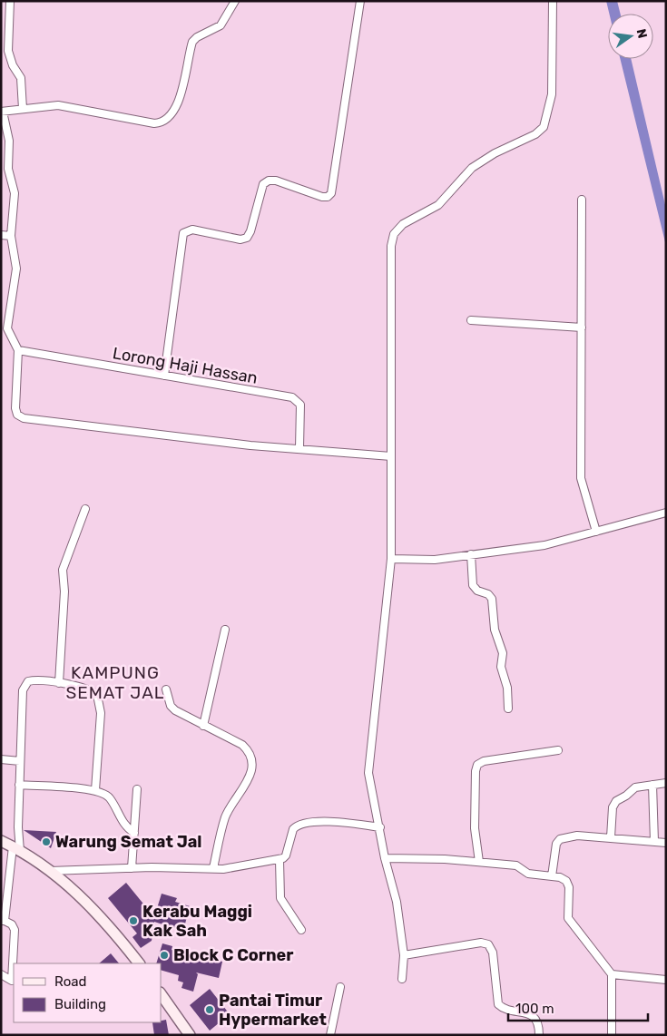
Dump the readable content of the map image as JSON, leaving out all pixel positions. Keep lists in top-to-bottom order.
{
  "streets": {
    "street": ["Lorong Haji Hassan"]
  },
  "districts": ["KAMPUNG SEMAT JAL"],
  "places": [
    "Warung Semat Jal",
    "Kerabu Maggi Kak Sah",
    "Block C Corner",
    "Pantai Timur Hypermarket"
  ],
  "legend": ["Road", "Building"],
  "scale_bar": "100 m",
  "north": "right"
}
